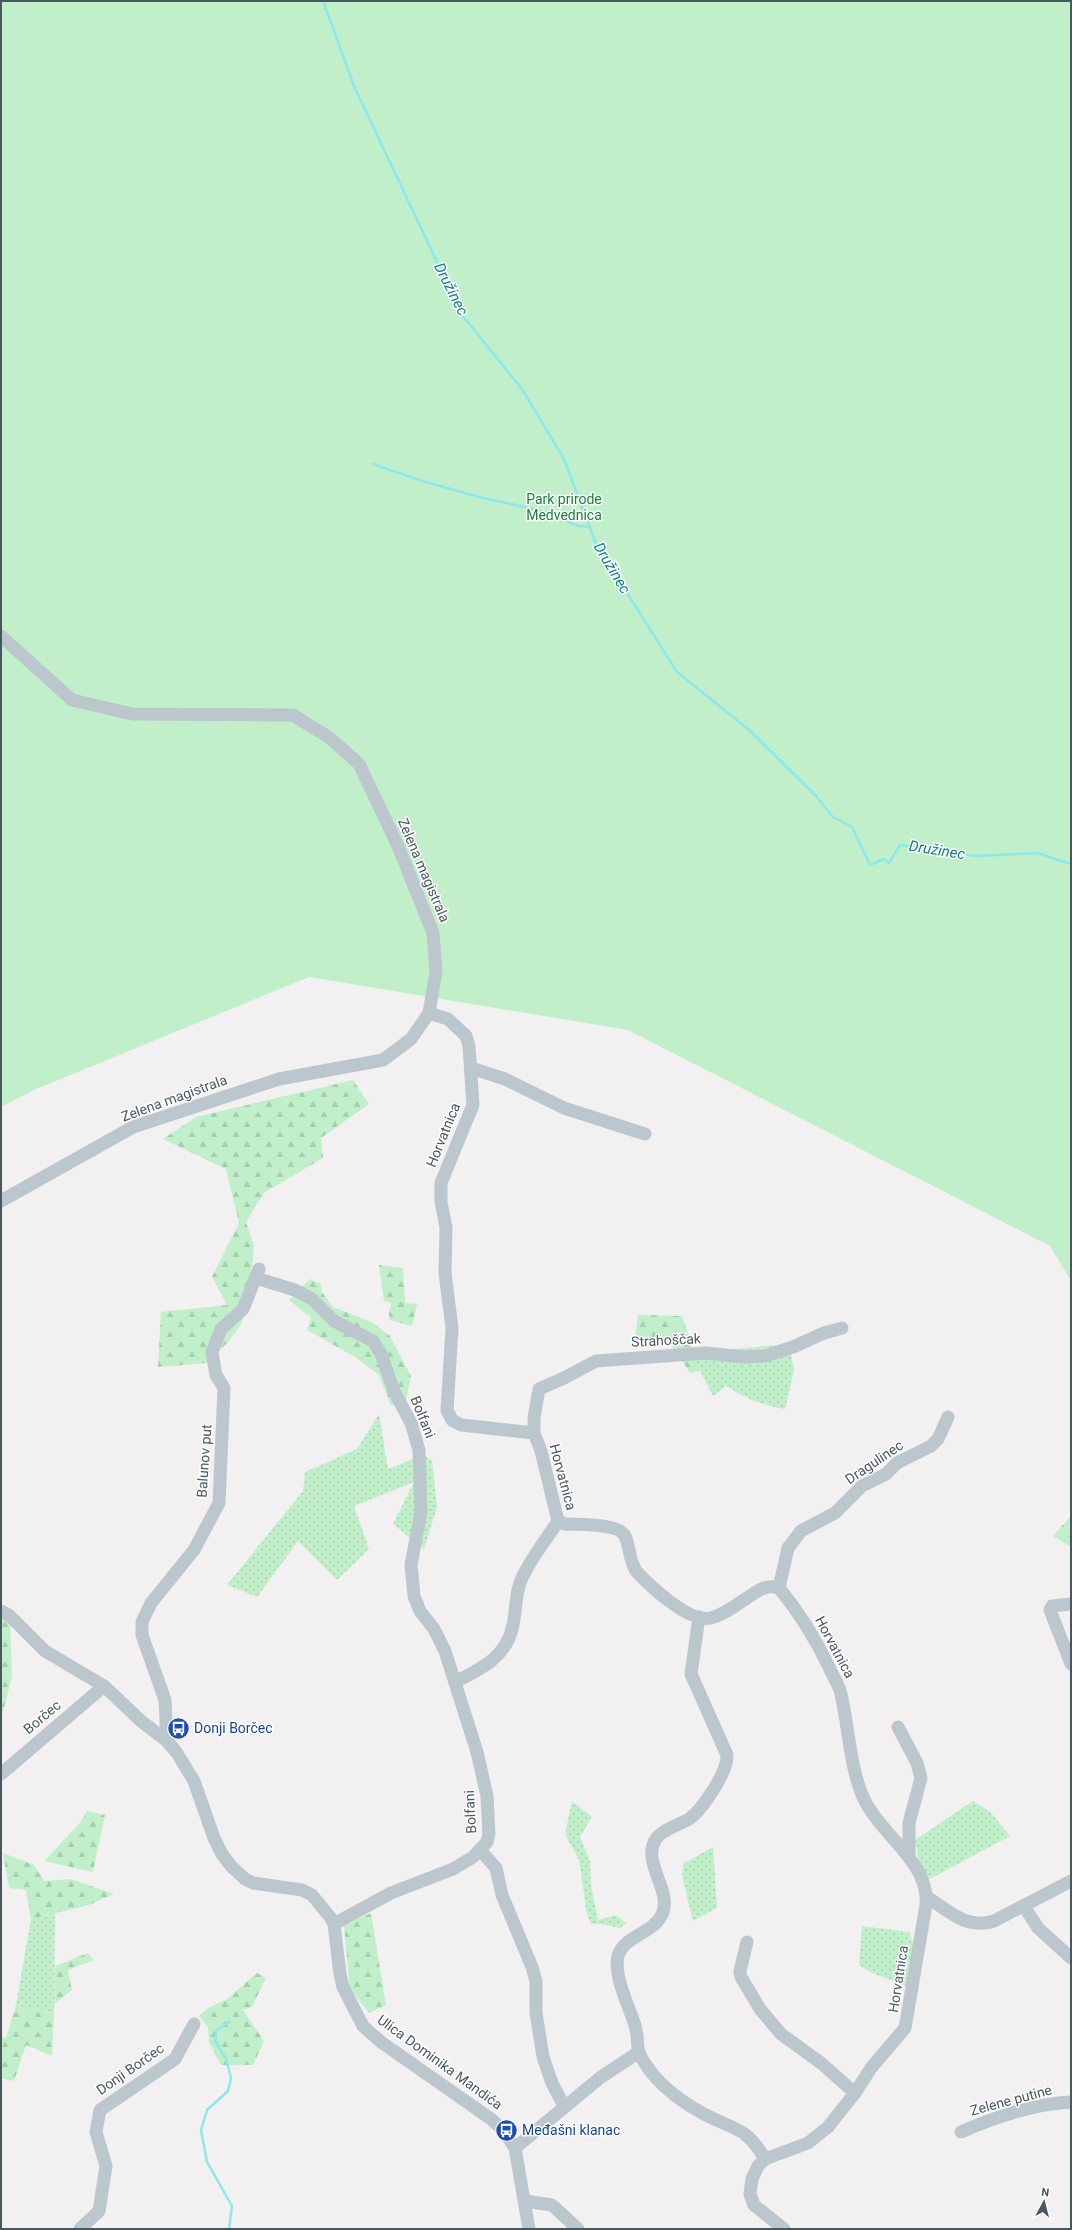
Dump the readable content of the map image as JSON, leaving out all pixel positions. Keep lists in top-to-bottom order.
{
  "streets": {
    "street": [
      "Zelena magistrala",
      "Horvatnica",
      "Strahoščak",
      "Bolfani",
      "Balunov put",
      "Dragulinec",
      "Borčec",
      "Ulica Dominika Mandića",
      "Donji Borčec",
      "Zelene putine"
    ]
  },
  "crossings": [
    ["Zelena magistrala", "Horvatnica"],
    ["Horvatnica", "Strahoščak"],
    ["Horvatnica", "Dragulinec"],
    ["Bolfani", "Balunov put"],
    ["Bolfani", "Ulica Dominika Mandića"],
    ["Balunov put", "Ulica Dominika Mandića"],
    ["Borčec", "Ulica Dominika Mandića"]
  ],
  "water": ["Družinec"],
  "parks": ["Park prirode Medvednica"],
  "places": {
    "bus stop": ["Donji Borčec", "Međašni klanac"]
  },
  "north": "top"
}
